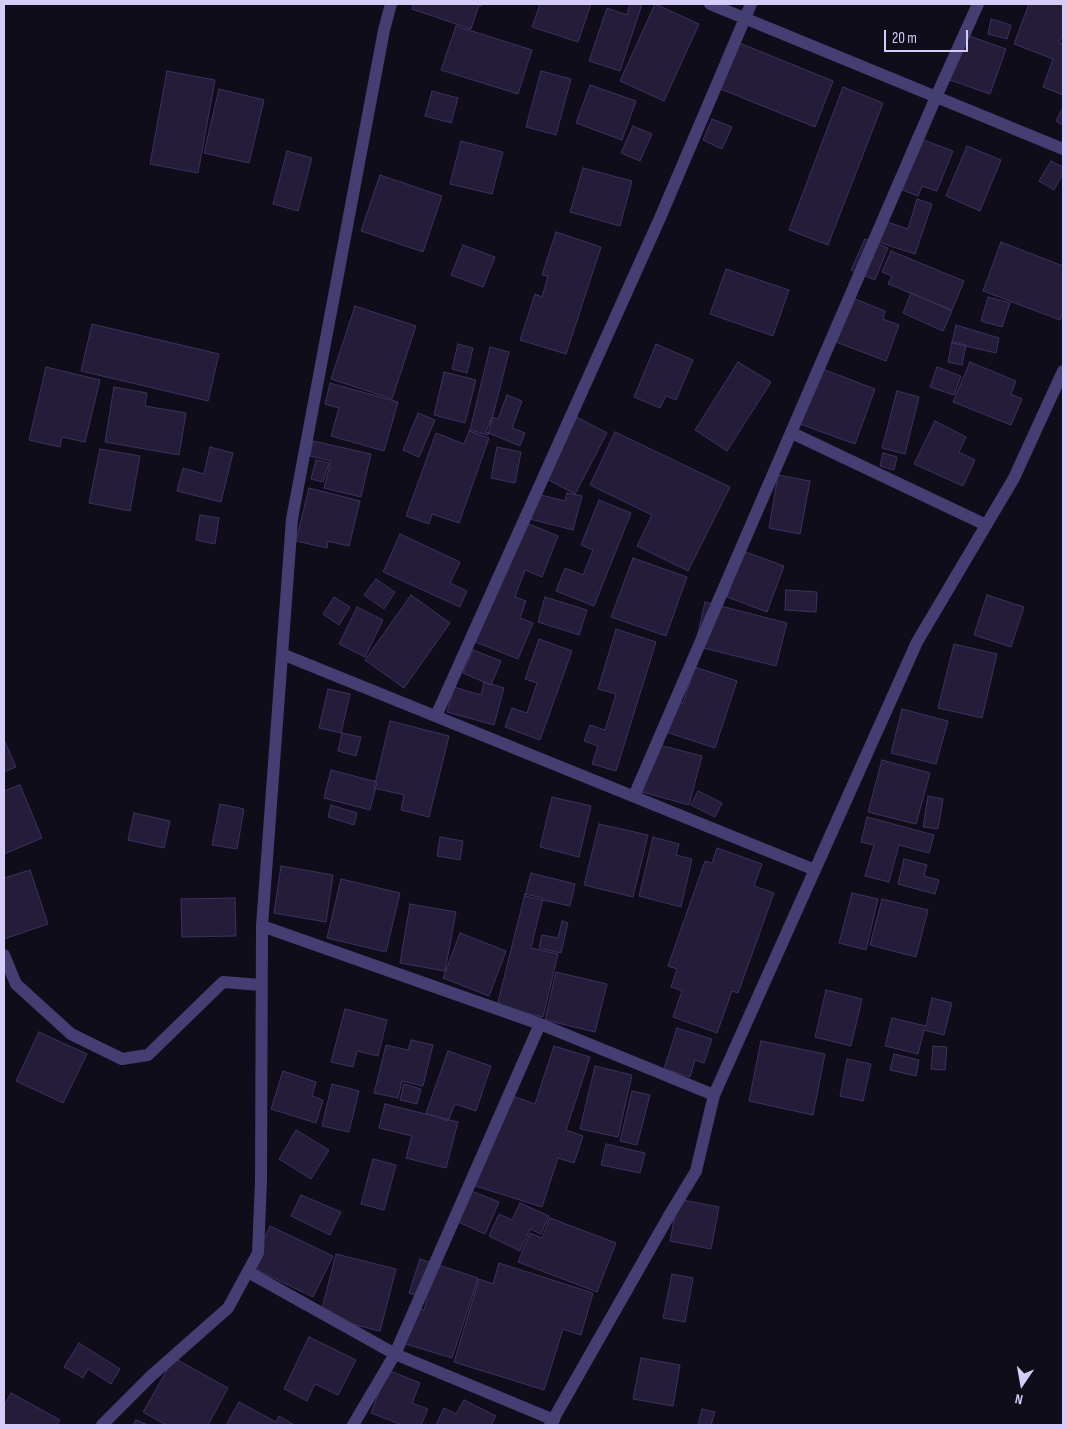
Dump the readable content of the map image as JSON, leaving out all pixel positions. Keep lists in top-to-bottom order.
{
  "scale_bar": "20 m",
  "north": "bottom"
}
